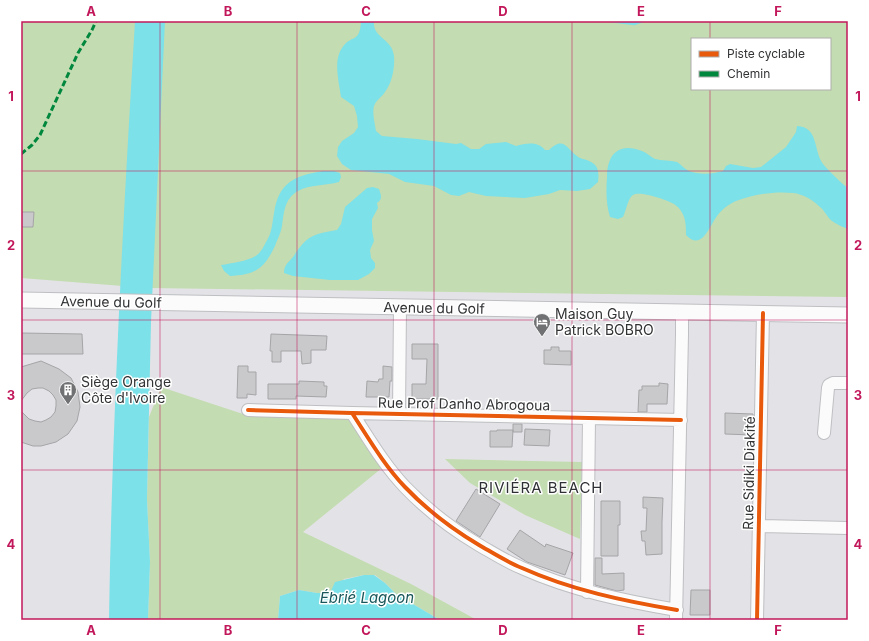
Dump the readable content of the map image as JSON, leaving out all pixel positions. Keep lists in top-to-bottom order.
{
  "streets": {
    "main road": ["Avenue du Golf"],
    "street": ["Rue Prof Danho Abrogoua", "Rue Sidiki Diakité"]
  },
  "crossings": [
    ["Avenue du Golf", "Rue Sidiki Diakité"]
  ],
  "districts": ["RIVIÉRA BEACH"],
  "water": ["Ébrié Lagoon"],
  "places": {
    "hotel": ["Maison Guy Patrick BOBRO"],
    "building": ["Siège Orange Côte d'Ivoire"]
  },
  "legend": ["Piste cyclable", "Chemin"],
  "grid": {
    "columns": [
      "A",
      "B",
      "C",
      "D",
      "E",
      "F"
    ],
    "rows": [
      "1",
      "2",
      "3",
      "4"
    ]
  }
}
